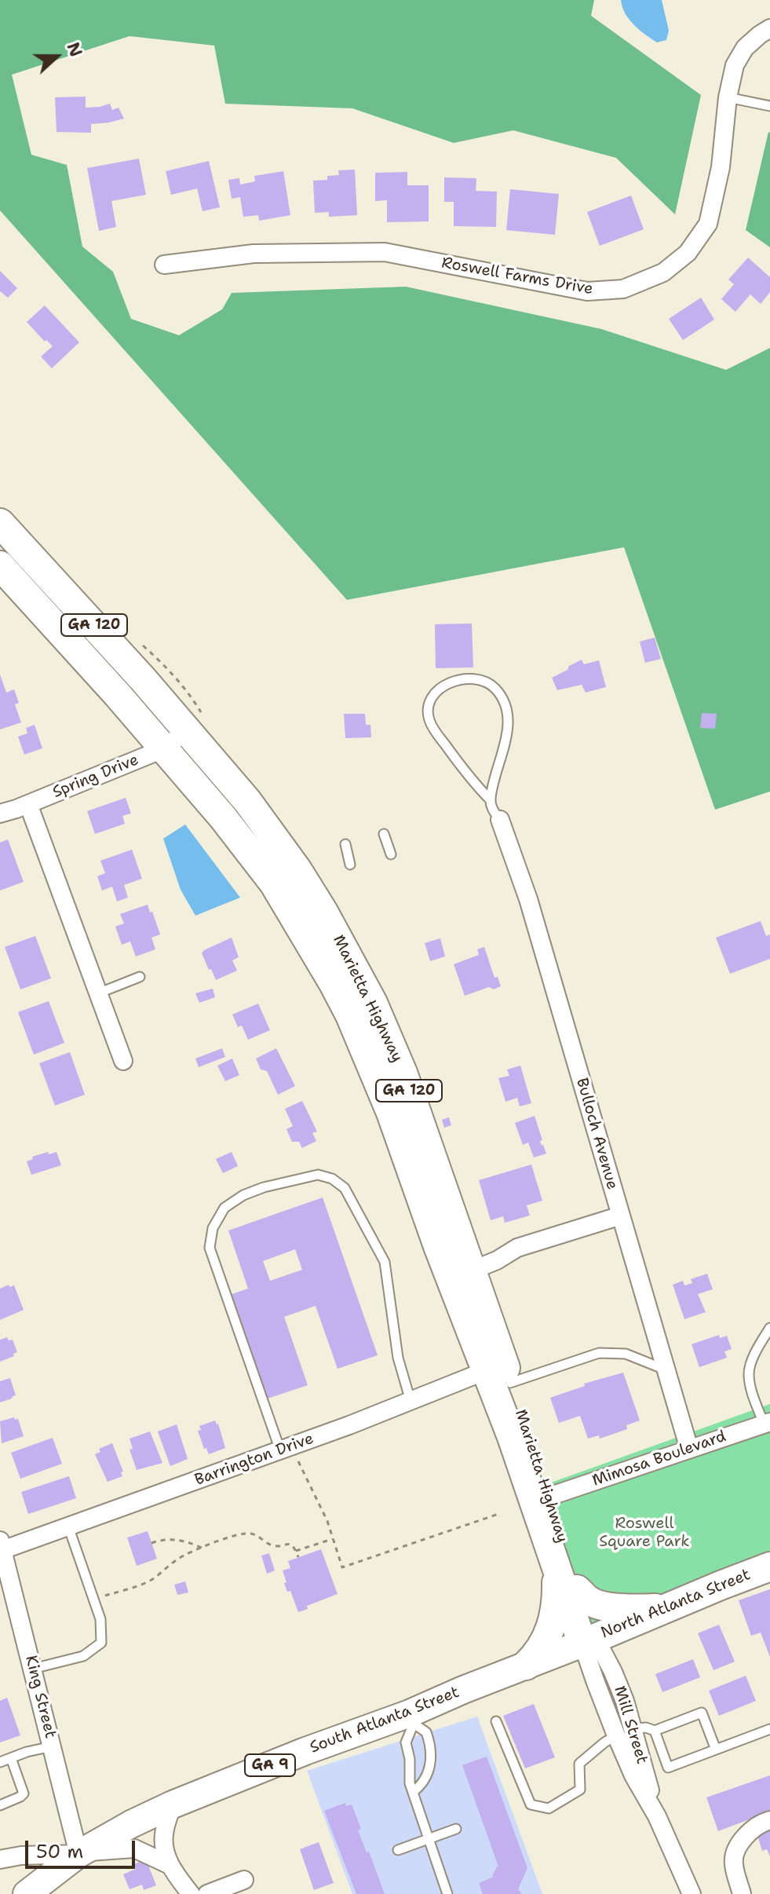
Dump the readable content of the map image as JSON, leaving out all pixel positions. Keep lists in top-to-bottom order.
{
  "streets": {
    "highway": [
      "GA 120",
      "Marietta Highway",
      "North Atlanta Street",
      "GA 9"
    ],
    "main road": ["South Atlanta Street"],
    "street": [
      "Roswell Farms Drive",
      "Spring Drive",
      "Bulloch Avenue",
      "Mimosa Boulevard",
      "Barrington Drive",
      "King Street",
      "Mill Street"
    ]
  },
  "crossings": [
    ["Spring Drive", "Marietta Highway"],
    ["Marietta Highway", "Mimosa Boulevard"],
    ["Marietta Highway", "Barrington Drive"],
    ["Marietta Highway", "North Atlanta Street"],
    ["Marietta Highway", "South Atlanta Street"],
    ["Marietta Highway", "Mill Street"],
    ["Bulloch Avenue", "Mimosa Boulevard"],
    ["Barrington Drive", "King Street"],
    ["North Atlanta Street", "South Atlanta Street"],
    ["North Atlanta Street", "Mill Street"],
    ["King Street", "South Atlanta Street"],
    ["South Atlanta Street", "Mill Street"]
  ],
  "parks": ["Roswell Square Park"],
  "scale_bar": "50 m",
  "north": "right"
}
